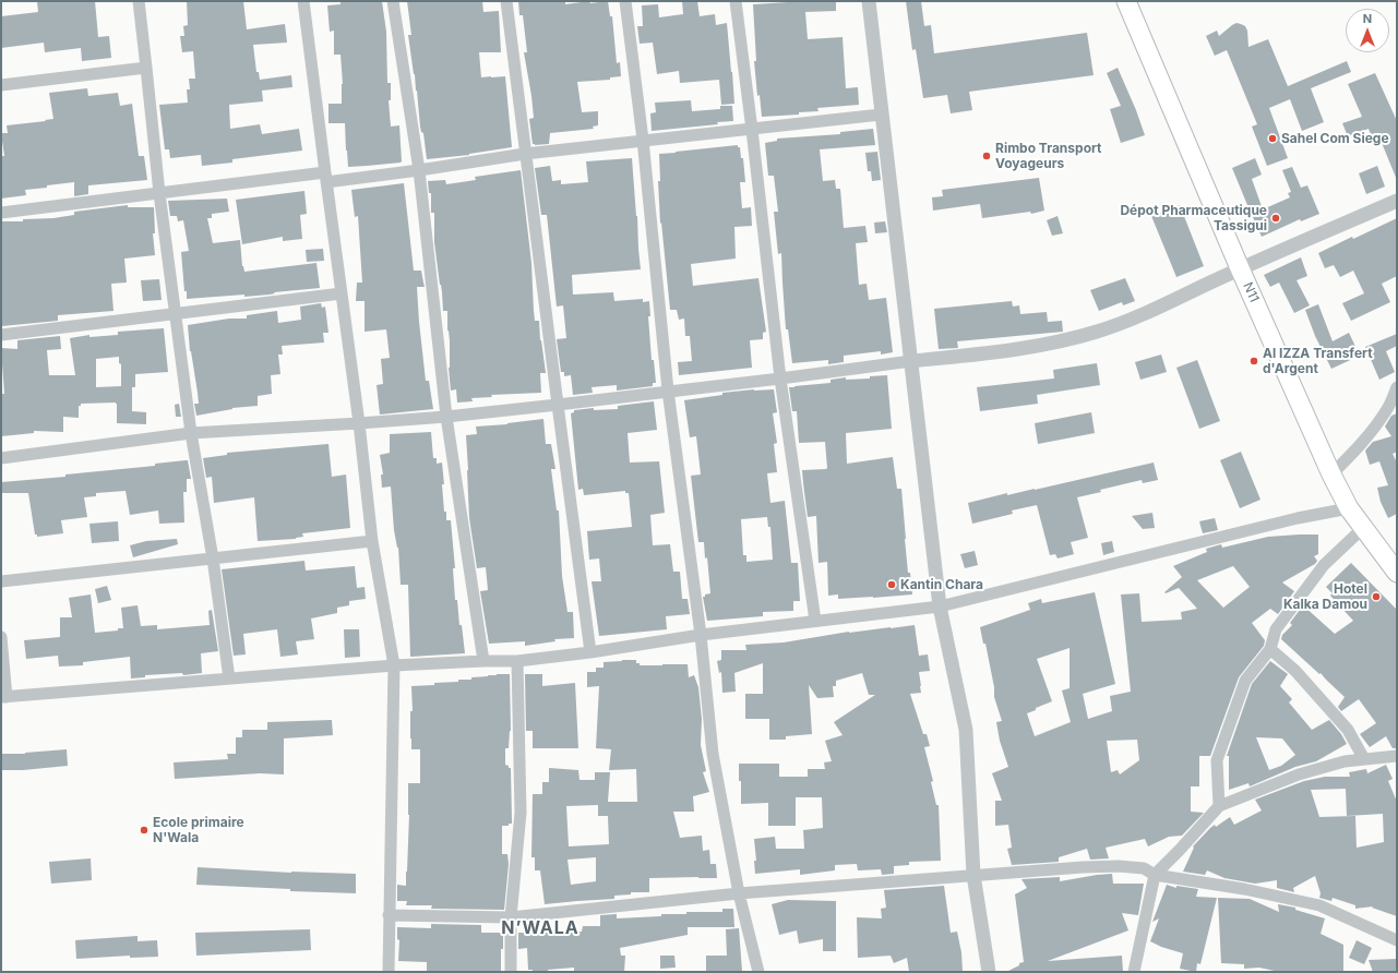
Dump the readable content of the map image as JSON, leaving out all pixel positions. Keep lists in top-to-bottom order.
{
  "streets": {
    "main road": ["N11"]
  },
  "districts": ["N’WALA"],
  "places": [
    "Sahel Com Siege",
    "Rimbo Transport Voyageurs",
    "Dépot Pharmaceutique Tassigui",
    "Al IZZA Transfert d'Argent",
    "Kantin Chara",
    "Hotel Kalka Damou",
    "Ecole primaire N'Wala"
  ],
  "north": "top"
}
